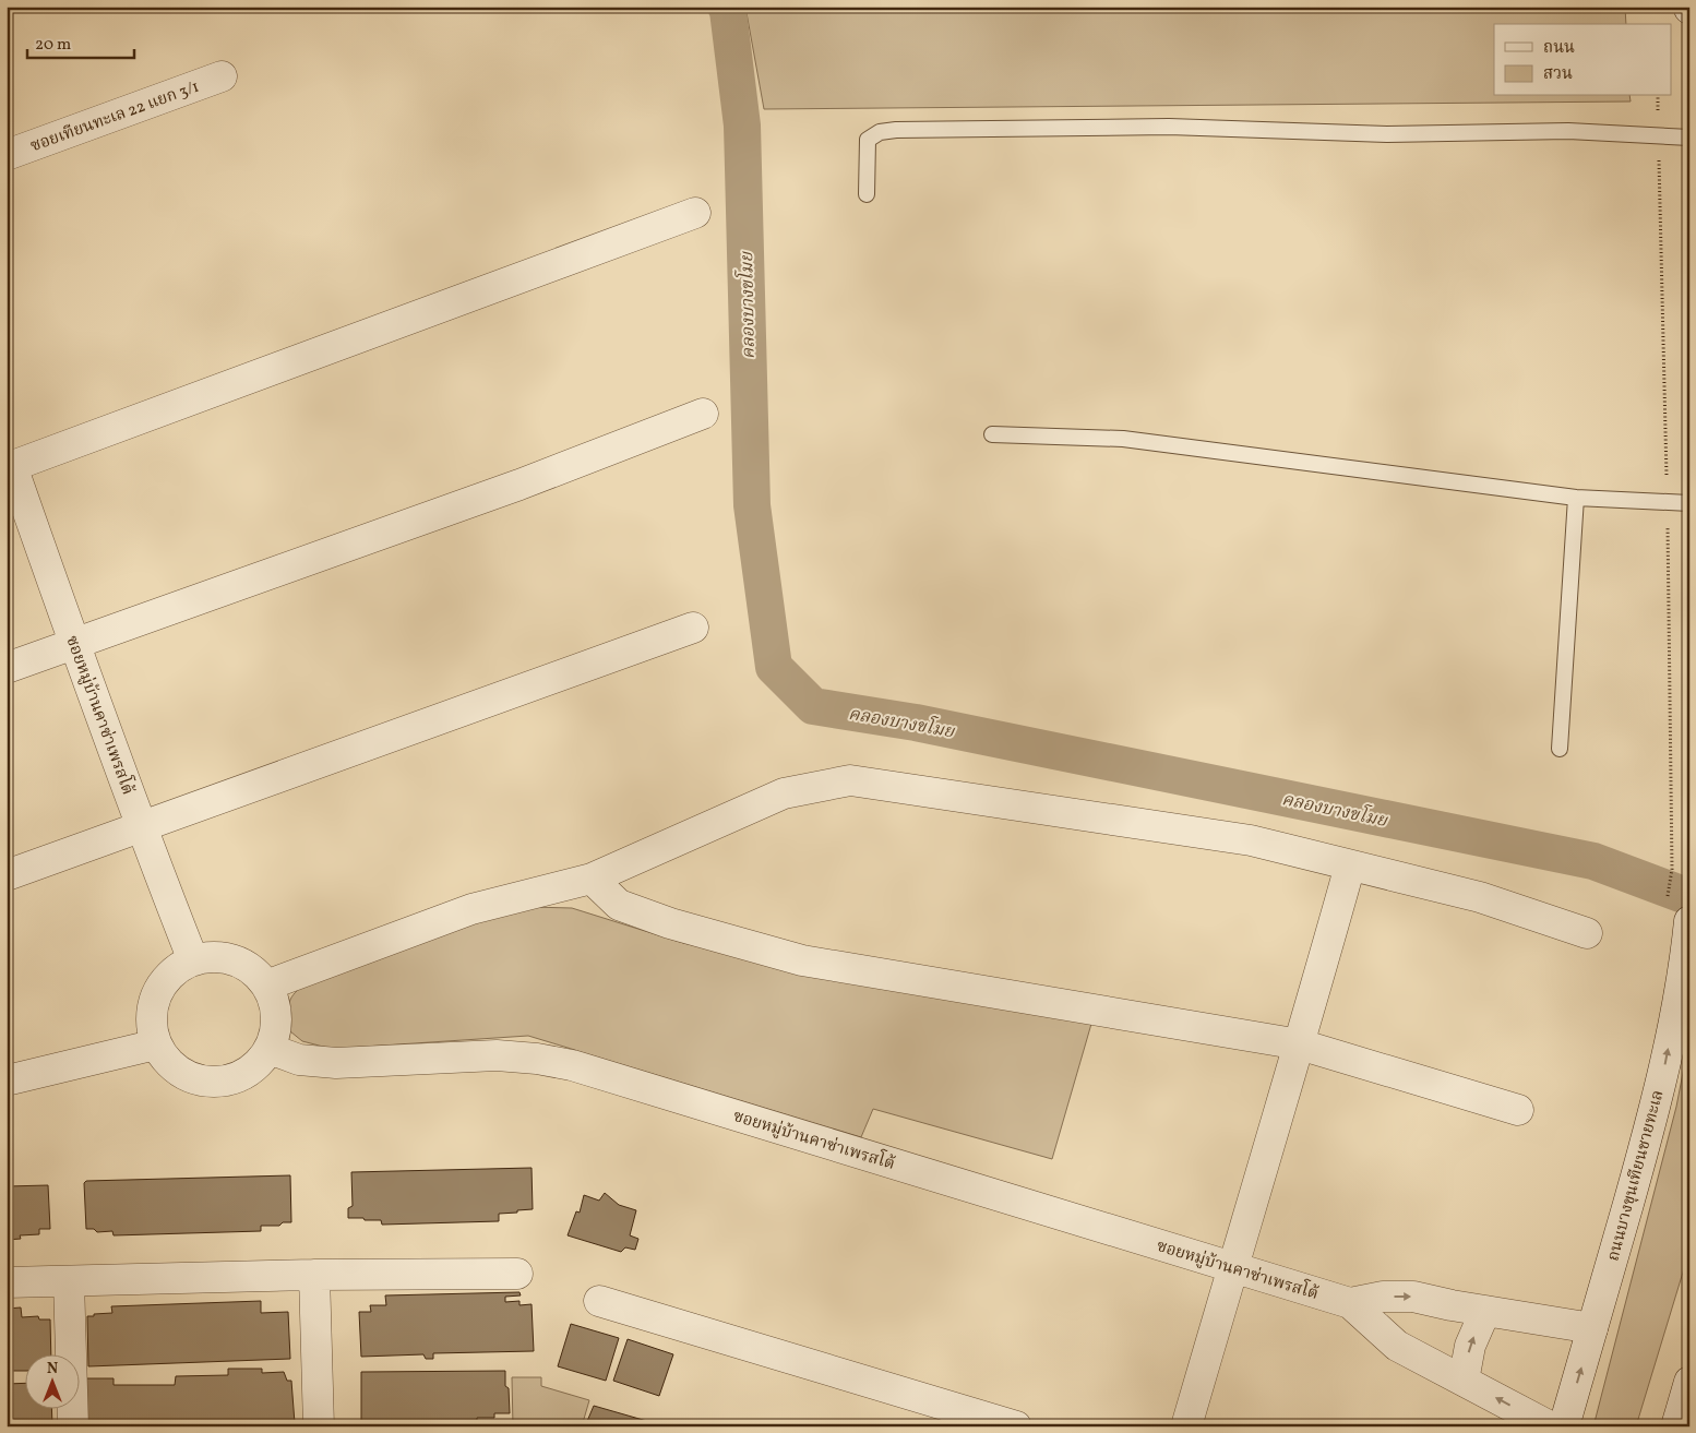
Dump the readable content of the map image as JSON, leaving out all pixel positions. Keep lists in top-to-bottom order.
{
  "streets": {
    "street": ["ซอยเทียนทะเล 22 แยก 3/1", "ซอยหมู่บ้านคาซ่าเพรสโต้", "ถนนบางขุนเทียนชายทะเล"]
  },
  "crossings": [
    ["ซอยหมู่บ้านคาซ่าเพรสโต้", "ถนนบางขุนเทียนชายทะเล"]
  ],
  "one_way": ["ถนนบางขุนเทียนชายทะเล"],
  "water": ["คลองบางขโมย"],
  "legend": ["ถนน", "สวน"],
  "scale_bar": "20 m",
  "north": "top"
}
